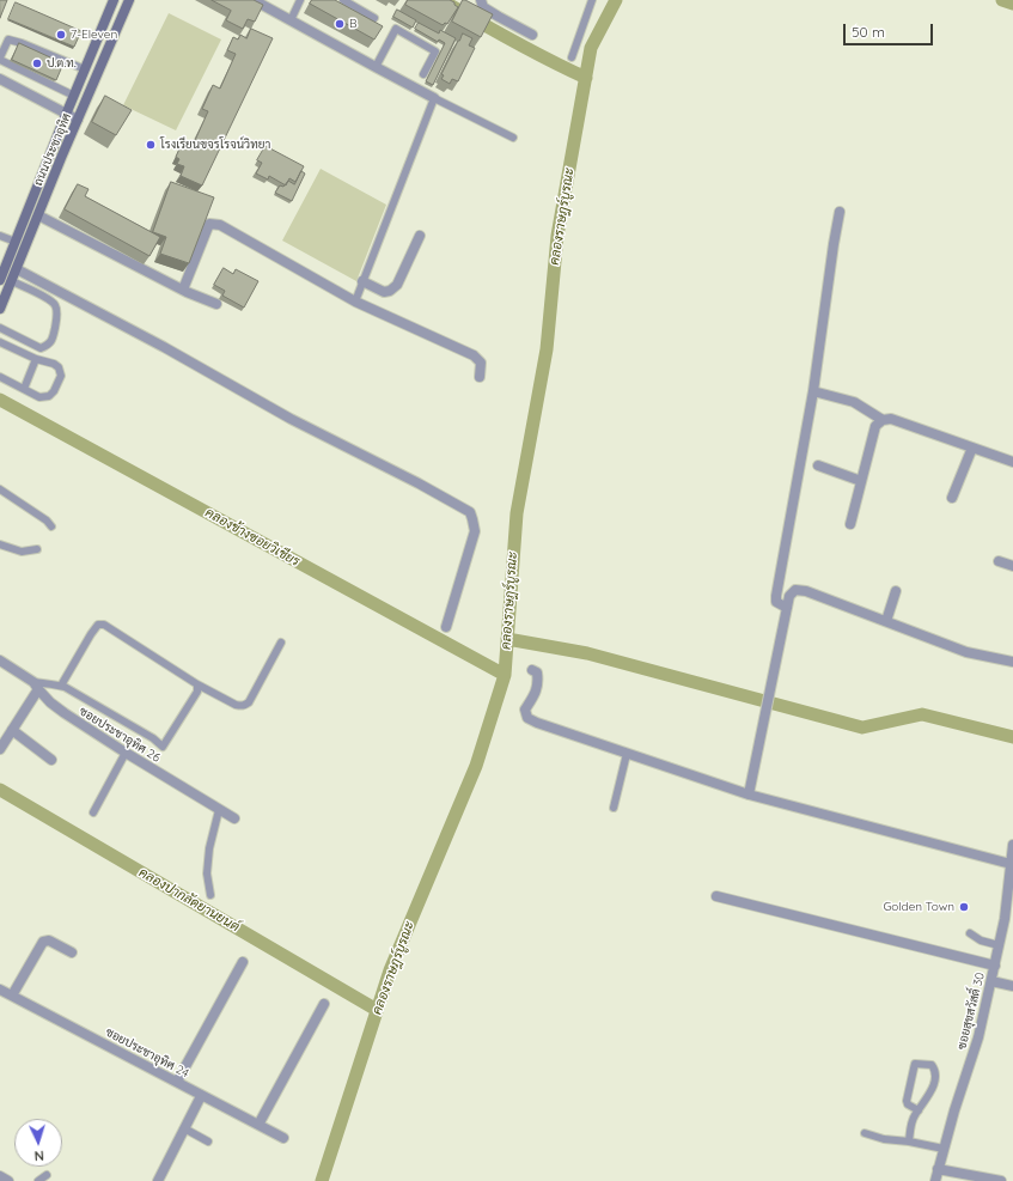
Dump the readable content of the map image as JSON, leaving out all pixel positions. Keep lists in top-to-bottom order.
{
  "streets": {
    "main road": ["ถนนประชาอุทิศ"],
    "street": ["ซอยประชาอุทิศ 26", "ซอยสุขสวัสดิ์ 30", "ซอยประชาอุทิศ 24"]
  },
  "water": ["คลองราษฎร์บูรณะ", "คลองข้างซอยวิเชียร", "คลองปากลัดยานยนต์"],
  "places": [
    "B",
    "7-Eleven",
    "ป.ต.ท.",
    "โรงเรียนขจรโรจน์วิทยา",
    "Golden Town"
  ],
  "scale_bar": "50 m",
  "north": "bottom"
}
